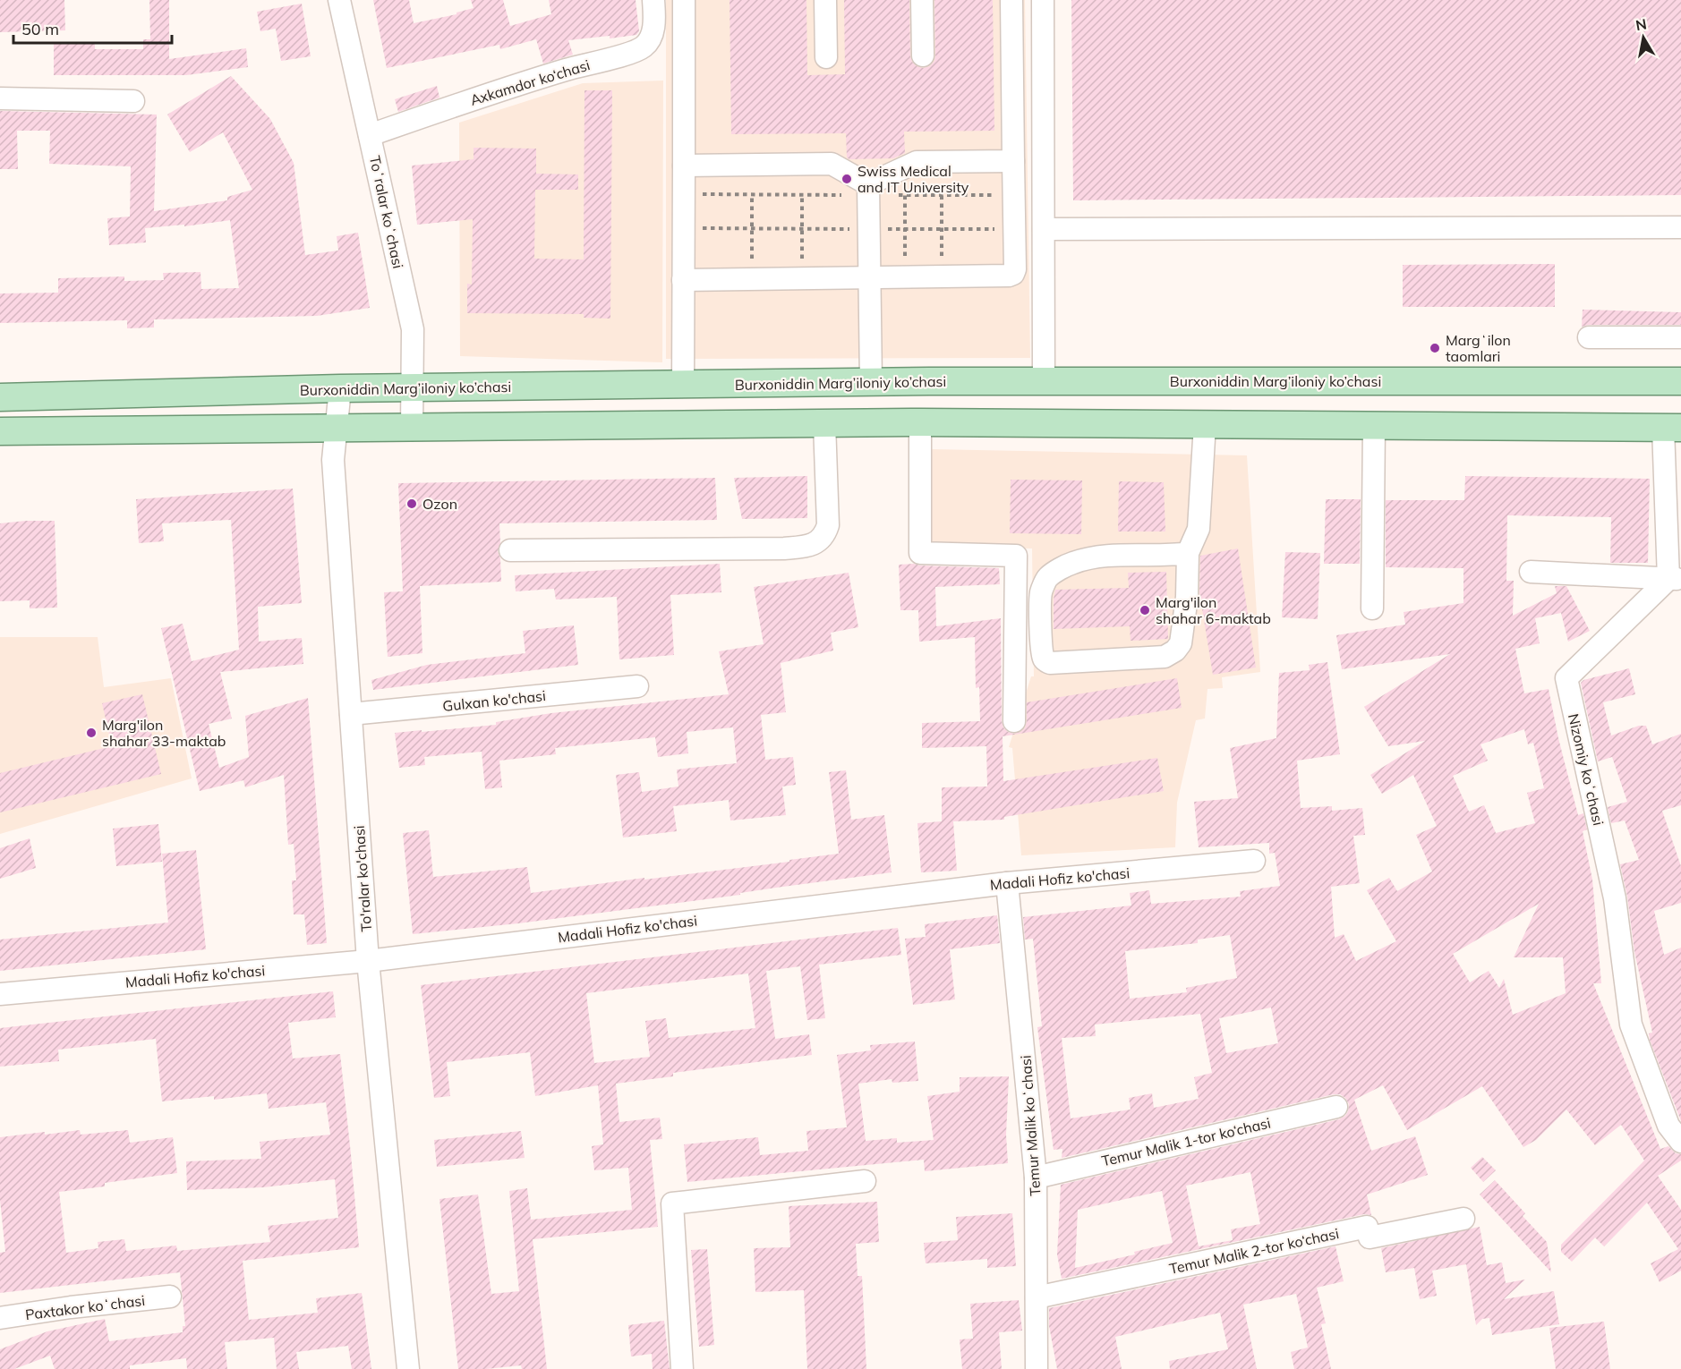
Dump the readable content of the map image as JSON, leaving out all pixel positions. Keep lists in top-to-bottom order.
{
  "streets": {
    "main road": ["Burxoniddin Marg’iloniy ko’chasi"],
    "street": [
      "Axkamdor ko‘chasi",
      "Toʻralar koʻchasi",
      "Gulxan ko'chasi",
      "Nizomiy koʻchasi",
      "To'ralar ko'chasi",
      "Madali Hofiz ko'chasi",
      "Temur Malik koʻchasi",
      "Temur Malik 1-tor ko‘chasi",
      "Temur Malik 2-tor ko‘chasi",
      "Paxtakor koʻchasi"
    ]
  },
  "crossings": [
    ["Axkamdor ko‘chasi", "Toʻralar koʻchasi"],
    ["Toʻralar koʻchasi", "Burxoniddin Marg’iloniy ko’chasi"],
    ["Burxoniddin Marg’iloniy ko’chasi", "To'ralar ko'chasi"],
    ["Gulxan ko'chasi", "To'ralar ko'chasi"],
    ["To'ralar ko'chasi", "Madali Hofiz ko'chasi"],
    ["Madali Hofiz ko'chasi", "Temur Malik koʻchasi"],
    ["Temur Malik koʻchasi", "Temur Malik 1-tor ko‘chasi"],
    ["Temur Malik koʻchasi", "Temur Malik 2-tor ko‘chasi"]
  ],
  "places": [
    "Swiss Medical and IT University",
    "Margʻilon taomlari",
    "Ozon",
    "Marg'ilon shahar 6-maktab",
    "Marg'ilon shahar 33-maktab"
  ],
  "scale_bar": "50 m",
  "north": "top"
}
